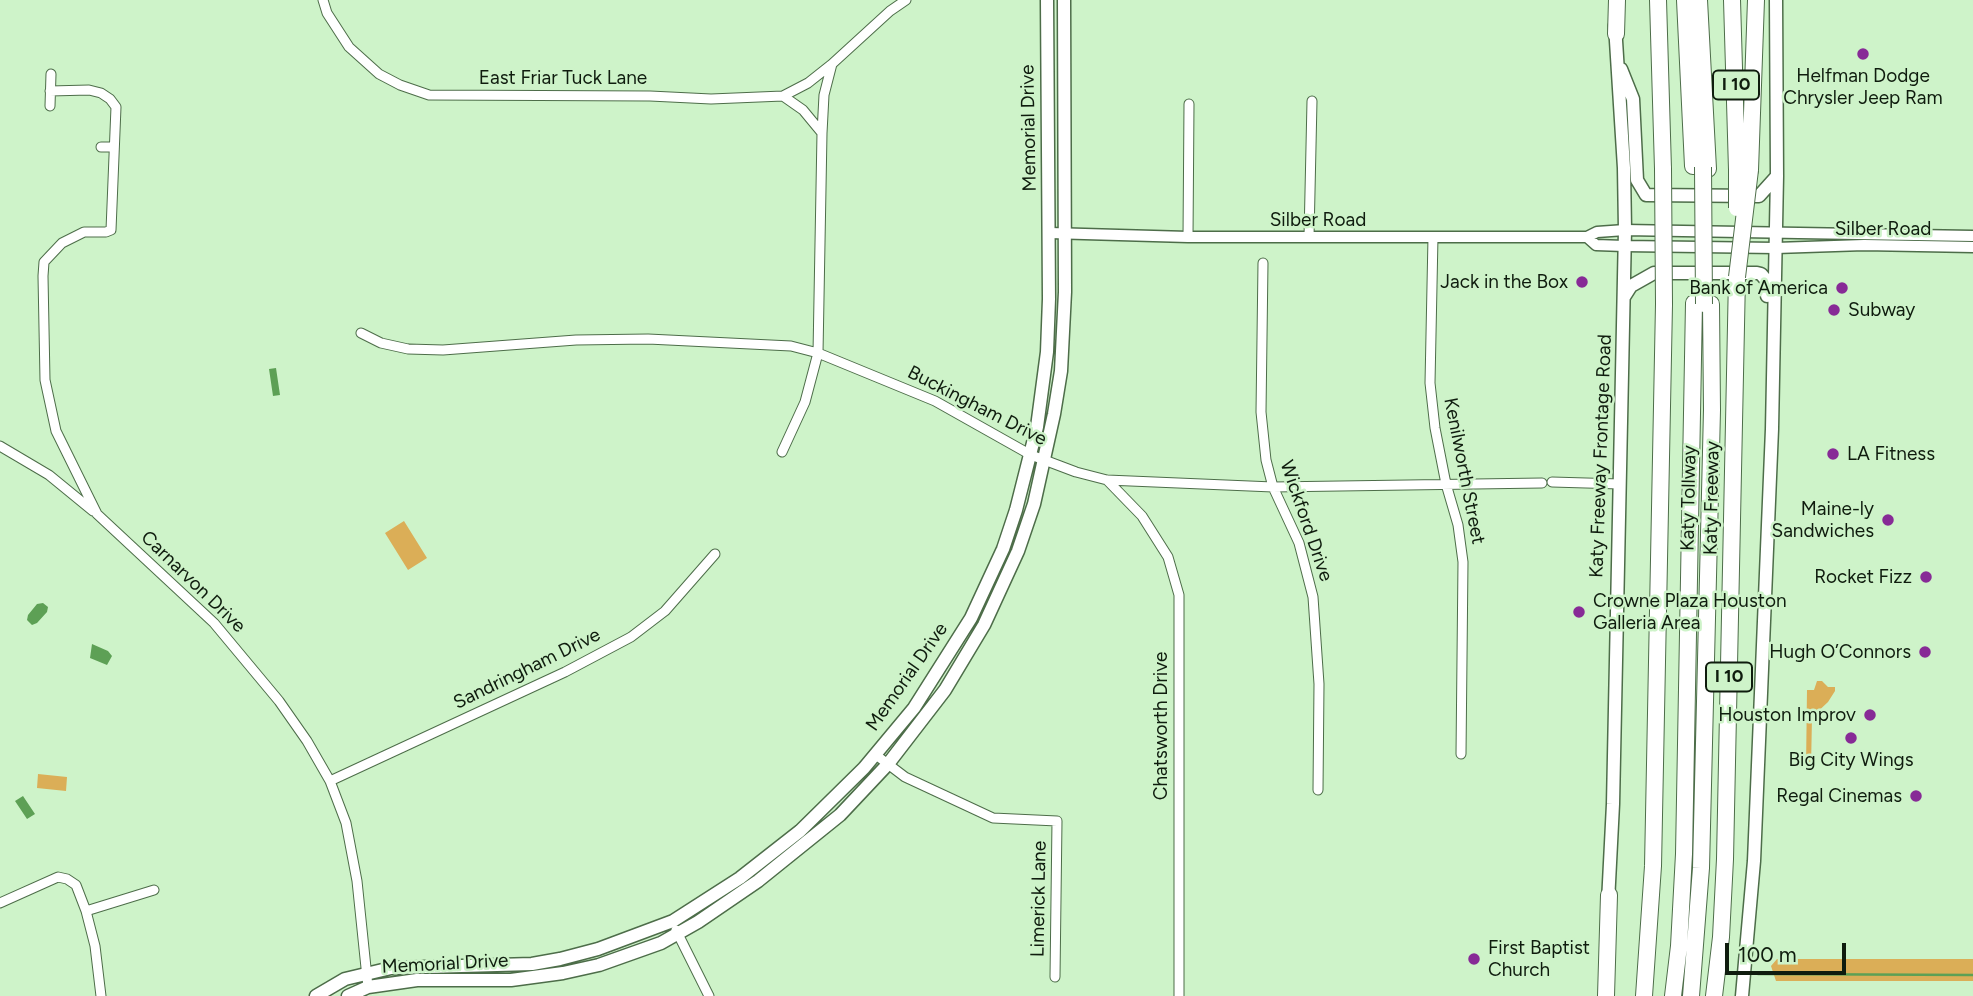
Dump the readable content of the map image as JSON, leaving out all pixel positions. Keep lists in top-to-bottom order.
{
  "streets": {
    "highway": ["I 10", "Katy Tollway", "Katy Freeway"],
    "main road": ["Memorial Drive", "Katy Freeway Frontage Road"],
    "street": [
      "East Friar Tuck Lane",
      "Silber Road",
      "Buckingham Drive",
      "Kenilworth Street",
      "Wickford Drive",
      "Carnarvon Drive",
      "Sandringham Drive",
      "Chatsworth Drive",
      "Limerick Lane"
    ]
  },
  "crossings": [
    ["I 10", "Katy Freeway"],
    ["Memorial Drive", "Silber Road"],
    ["Memorial Drive", "Buckingham Drive"],
    ["Memorial Drive", "Carnarvon Drive"],
    ["Memorial Drive", "Limerick Lane"],
    ["Silber Road", "Katy Freeway Frontage Road"],
    ["Silber Road", "Kenilworth Street"],
    ["Buckingham Drive", "Katy Freeway Frontage Road"],
    ["Buckingham Drive", "Kenilworth Street"],
    ["Buckingham Drive", "Wickford Drive"],
    ["Buckingham Drive", "Chatsworth Drive"],
    ["Carnarvon Drive", "Sandringham Drive"]
  ],
  "places": [
    "Helfman Dodge Chrysler Jeep Ram",
    "Jack in the Box",
    "Bank of America",
    "Subway",
    "LA Fitness",
    "Maine-ly Sandwiches",
    "Rocket Fizz",
    "Crowne Plaza Houston Galleria Area",
    "Hugh O’Connors",
    "Houston Improv",
    "Big City Wings",
    "Regal Cinemas",
    "First Baptist Church"
  ],
  "scale_bar": "100 m"
}
